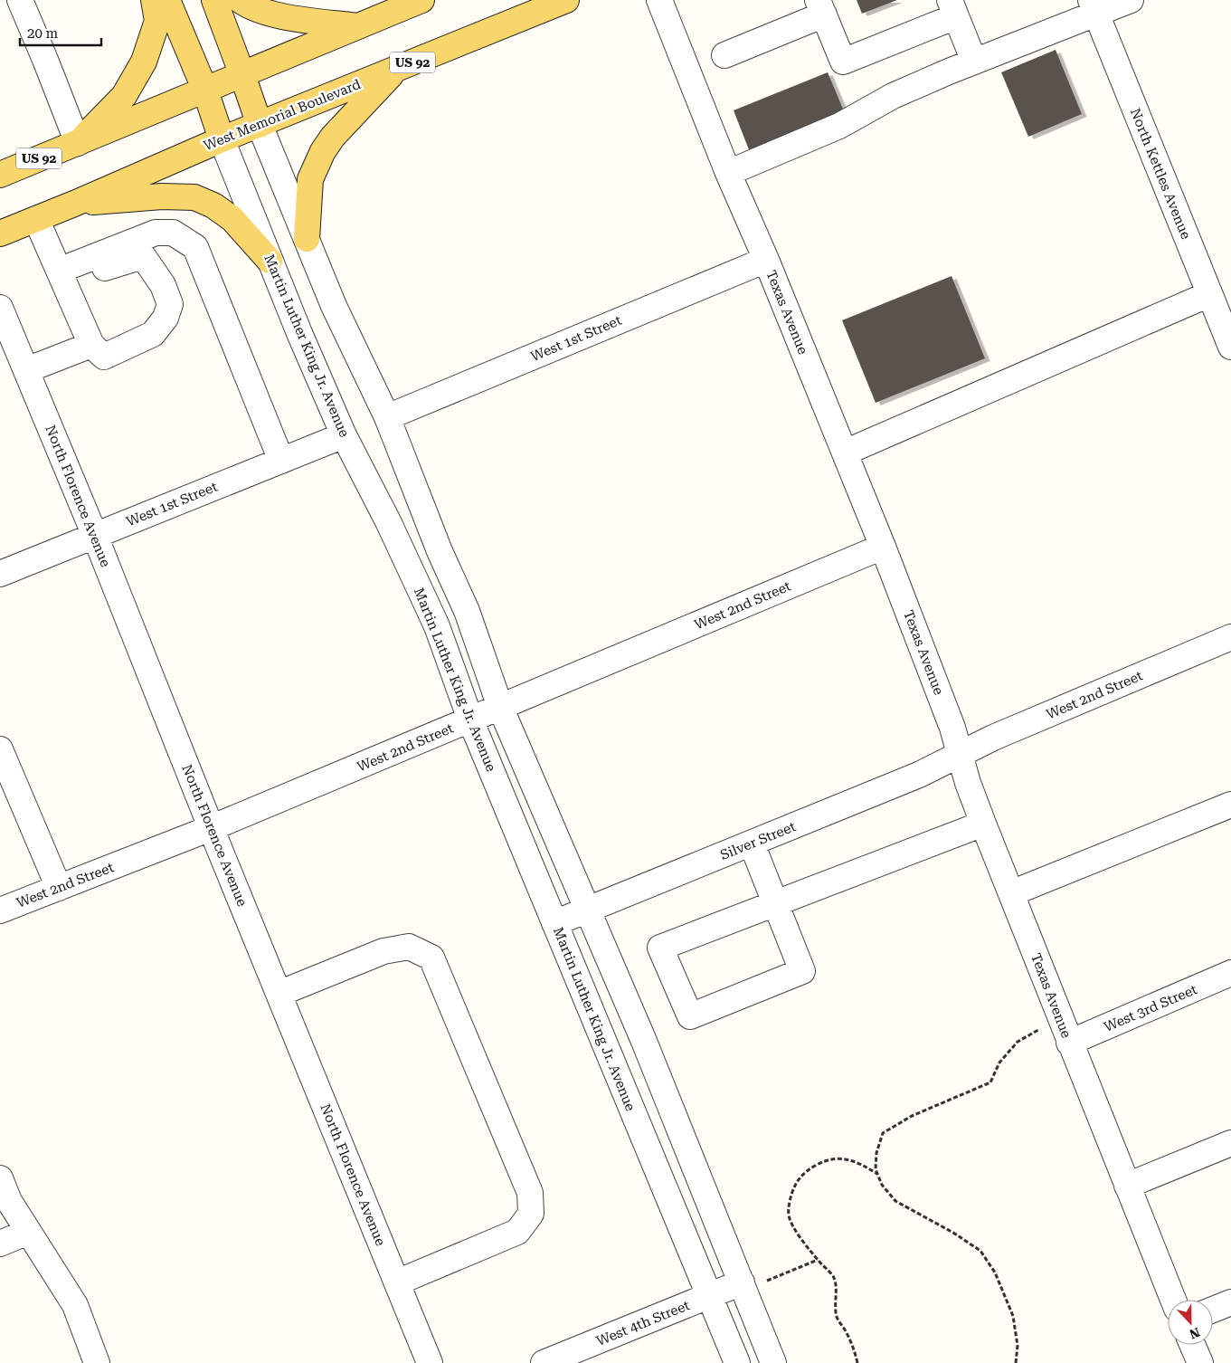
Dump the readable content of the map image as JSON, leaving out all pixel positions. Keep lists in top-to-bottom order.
{
  "streets": {
    "main road": ["US 92", "West Memorial Boulevard", "Martin Luther King Jr. Avenue"],
    "street": [
      "North Kettles Avenue",
      "Texas Avenue",
      "West 1st Street",
      "North Florence Avenue",
      "West 2nd Street",
      "Silver Street",
      "West 3rd Street",
      "West 4th Street"
    ]
  },
  "crossings": [
    ["US 92", "Martin Luther King Jr. Avenue"],
    ["West Memorial Boulevard", "Martin Luther King Jr. Avenue"],
    ["Texas Avenue", "West 1st Street"],
    ["Texas Avenue", "West 2nd Street"],
    ["Texas Avenue", "Silver Street"],
    ["Texas Avenue", "West 3rd Street"],
    ["West 1st Street", "Martin Luther King Jr. Avenue"],
    ["West 1st Street", "North Florence Avenue"],
    ["Martin Luther King Jr. Avenue", "West 2nd Street"],
    ["Martin Luther King Jr. Avenue", "Silver Street"],
    ["Martin Luther King Jr. Avenue", "West 4th Street"],
    ["North Florence Avenue", "West 2nd Street"],
    ["West 2nd Street", "Silver Street"]
  ],
  "scale_bar": "20 m",
  "north": "bottom"
}
